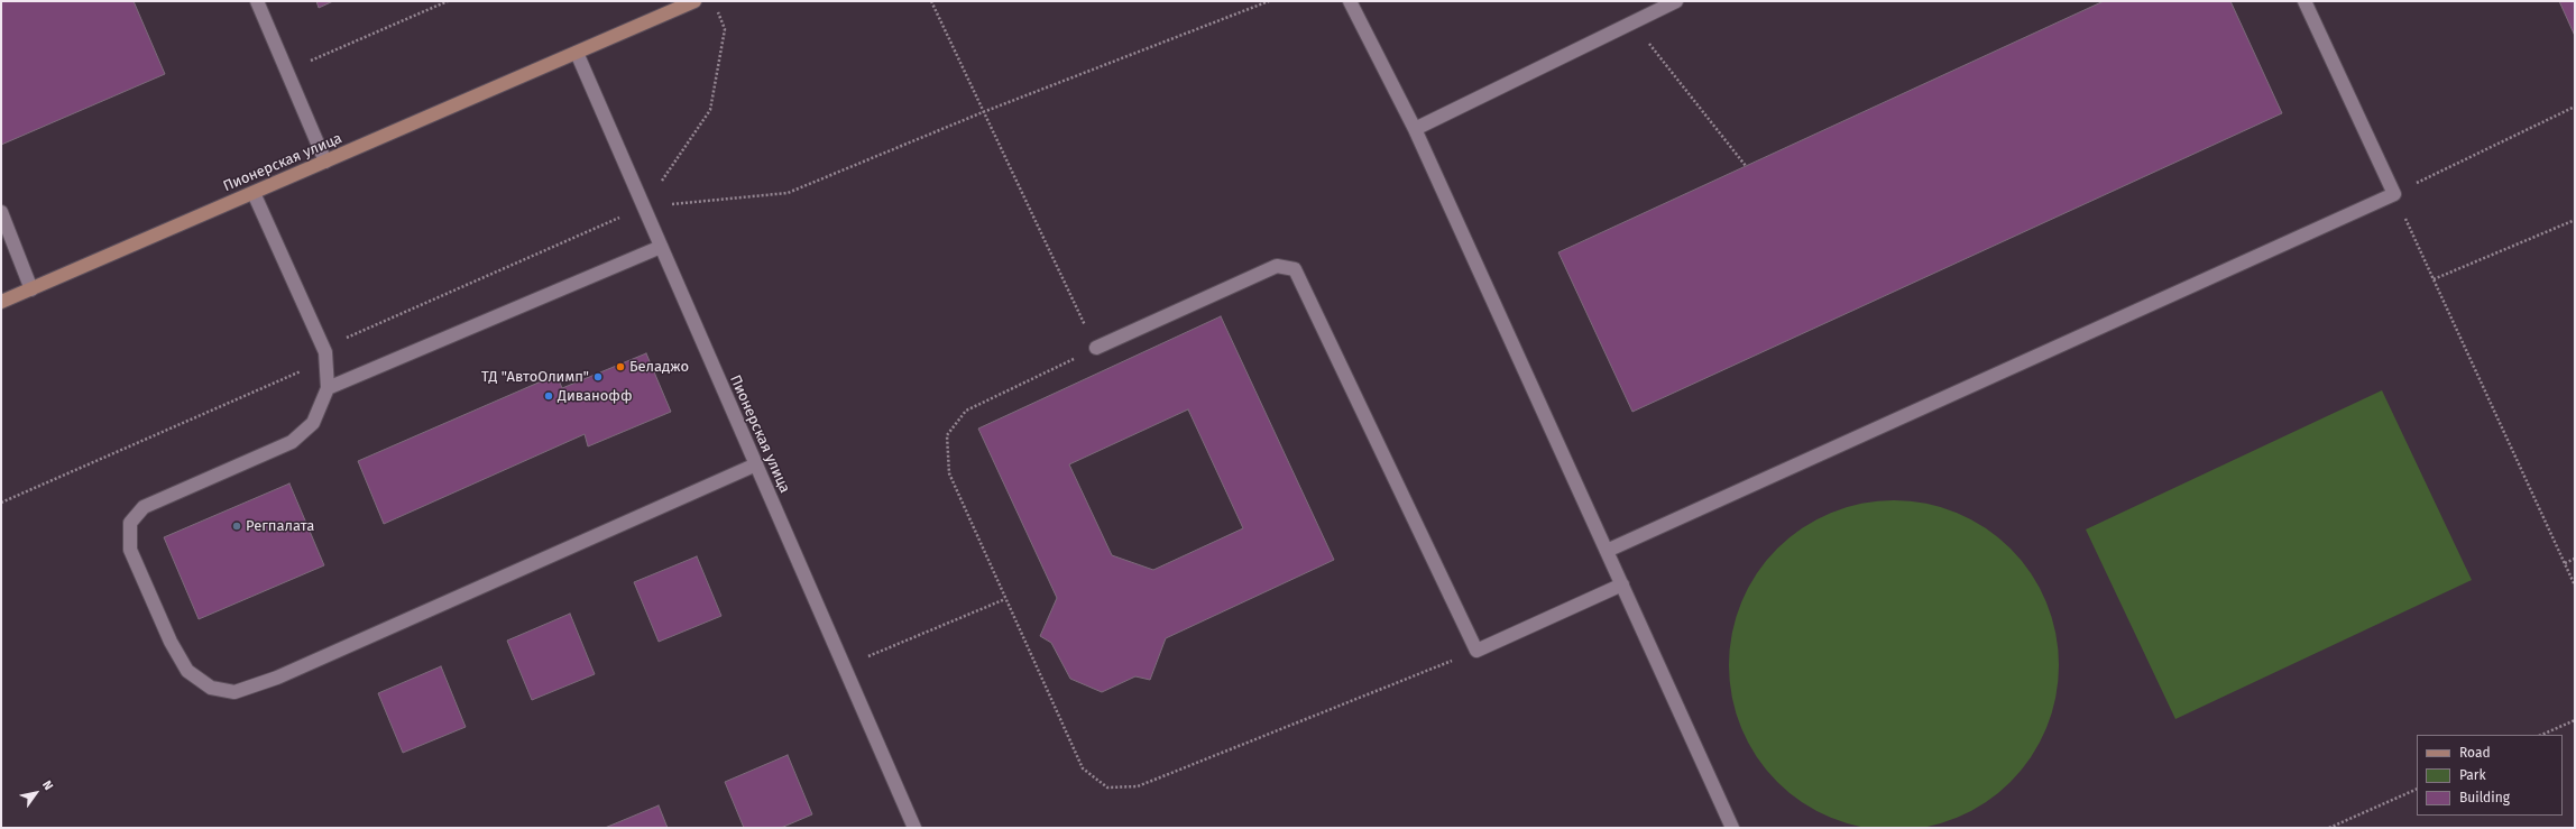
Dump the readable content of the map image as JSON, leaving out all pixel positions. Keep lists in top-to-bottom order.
{
  "streets": {
    "main road": ["Пионерская улица"]
  },
  "places": [
    "Беладжо",
    "ТД \"АвтоОлимп\"",
    "Диванофф",
    "Регпалата"
  ],
  "legend": ["Road", "Park", "Building"],
  "north": "top right"
}
